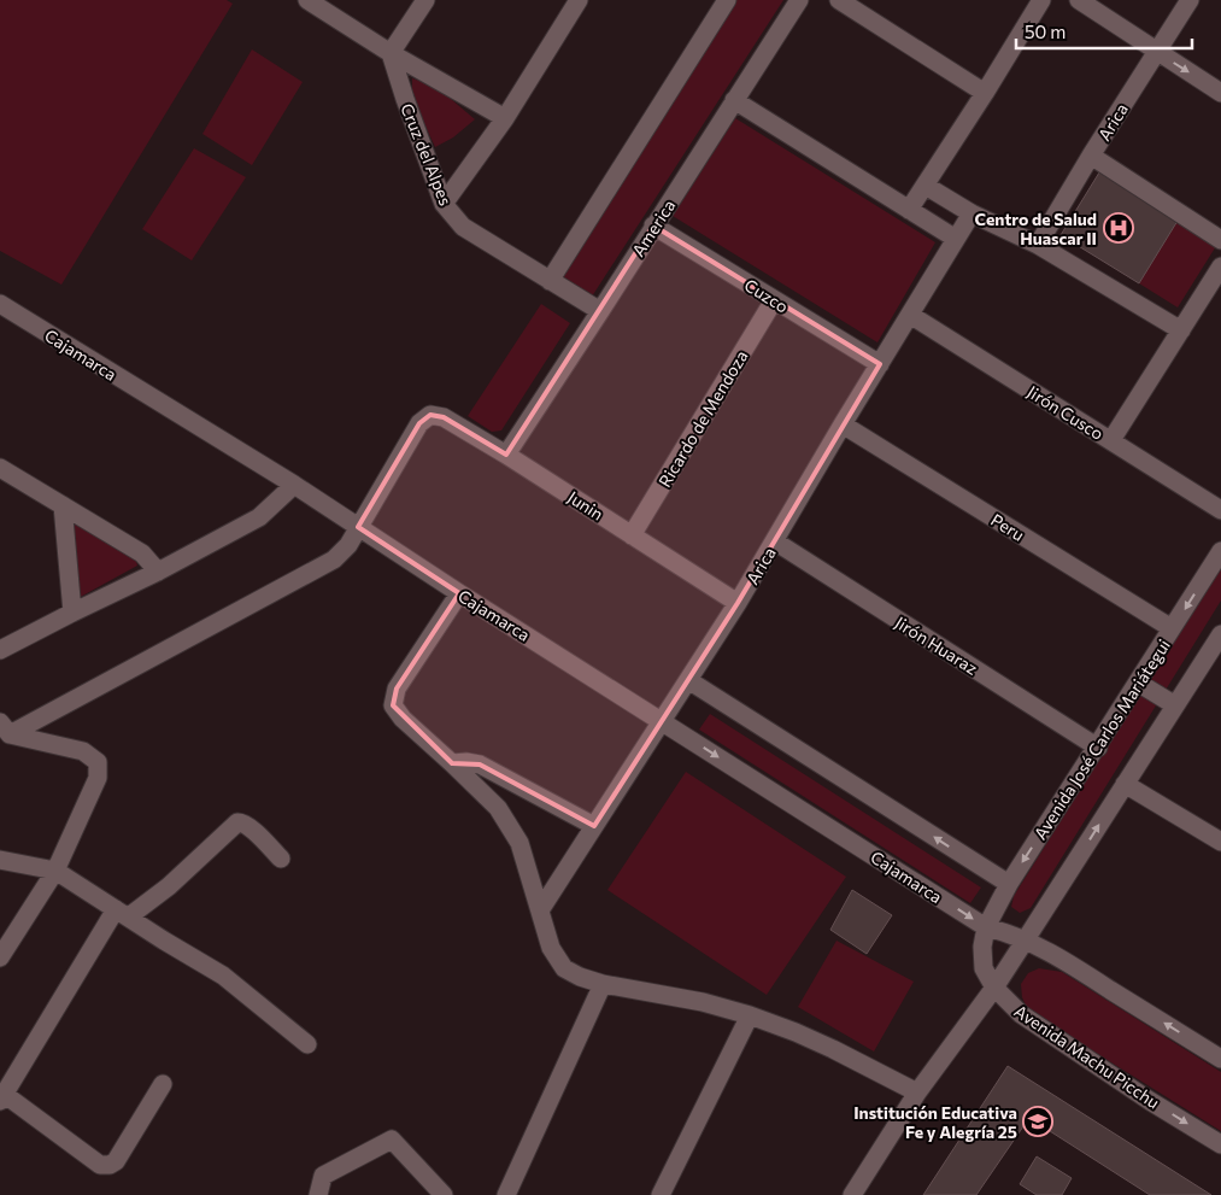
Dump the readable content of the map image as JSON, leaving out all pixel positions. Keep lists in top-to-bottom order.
{
  "streets": {
    "street": [
      "Arica",
      "Cruz del Alpes",
      "America",
      "Cuzco",
      "Cajamarca",
      "Jirón Cusco",
      "Ricardo de Mendoza",
      "Junin",
      "Peru",
      "Jirón Huaraz",
      "Avenida José Carlos Mariátegui",
      "Avenida Machu Picchu"
    ]
  },
  "crossings": [
    ["Arica", "Cuzco"],
    ["Arica", "Cajamarca"],
    ["Arica", "Jirón Cusco"],
    ["Arica", "Junin"],
    ["Arica", "Peru"],
    ["Arica", "Jirón Huaraz"],
    ["Cruz del Alpes", "America"],
    ["America", "Cuzco"],
    ["America", "Junin"],
    ["Cuzco", "Ricardo de Mendoza"],
    ["Cajamarca", "Junin"],
    ["Cajamarca", "Avenida José Carlos Mariátegui"],
    ["Cajamarca", "Avenida Machu Picchu"],
    ["Ricardo de Mendoza", "Junin"],
    ["Peru", "Avenida José Carlos Mariátegui"],
    ["Jirón Huaraz", "Avenida José Carlos Mariátegui"],
    ["Avenida José Carlos Mariátegui", "Avenida Machu Picchu"]
  ],
  "places": {
    "hospital": ["Centro de Salud Huascar II"],
    "school or university": ["Institución Educativa Fe y Alegría 25"]
  },
  "scale_bar": "50 m"
}
